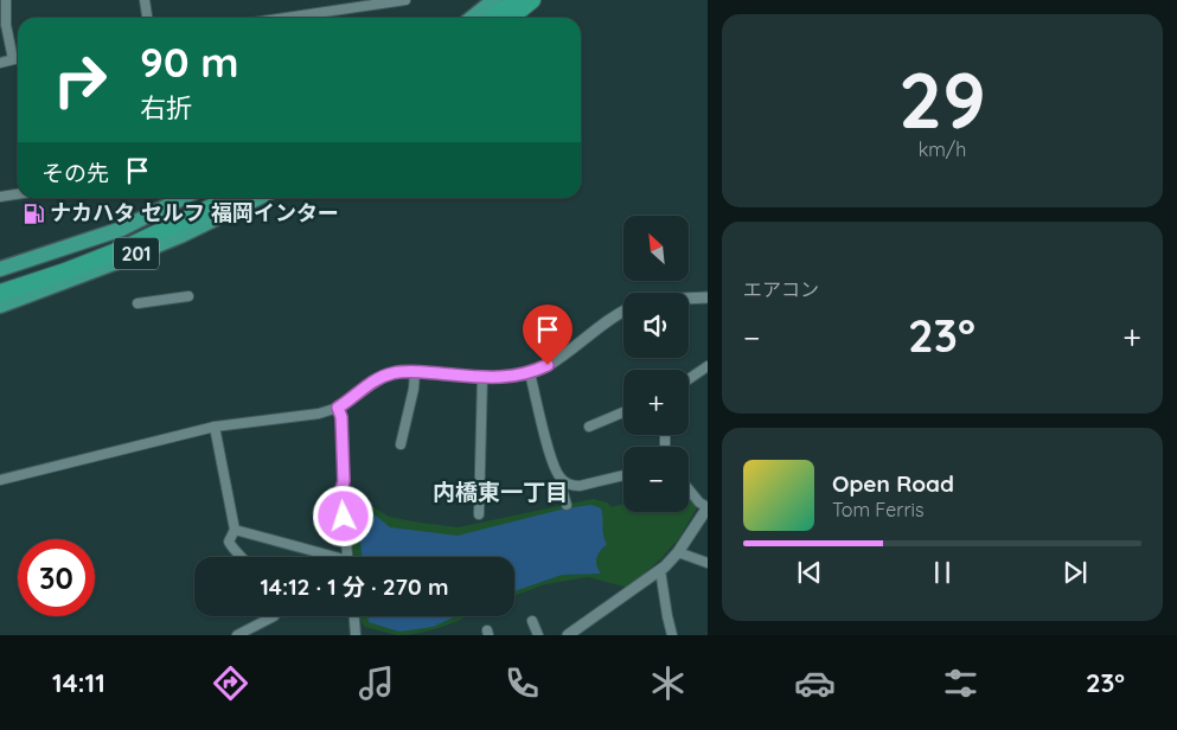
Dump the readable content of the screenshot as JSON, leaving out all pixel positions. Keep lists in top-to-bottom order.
{
  "streets": {
    "highway": ["201"]
  },
  "districts": ["内橋東一丁目"],
  "places": {
    "fuel station": ["ナカハタ セルフ 福岡インター"]
  },
  "north": "top left",
  "page": {
    "tile": [
      ["29", "km/h"],
      "エアコン"
    ],
    "turn": ["90 m", "右折"],
    "then": "その先",
    "map_buttons": ["+", "−"],
    "heat": ["−", "23°", "+"],
    "song": ["Open Road", "Tom Ferris"],
    "limit": "30",
    "trip": "14:12 · 1 分 · 270 m",
    "tabs": ["14:11", "23°"]
  }
}
